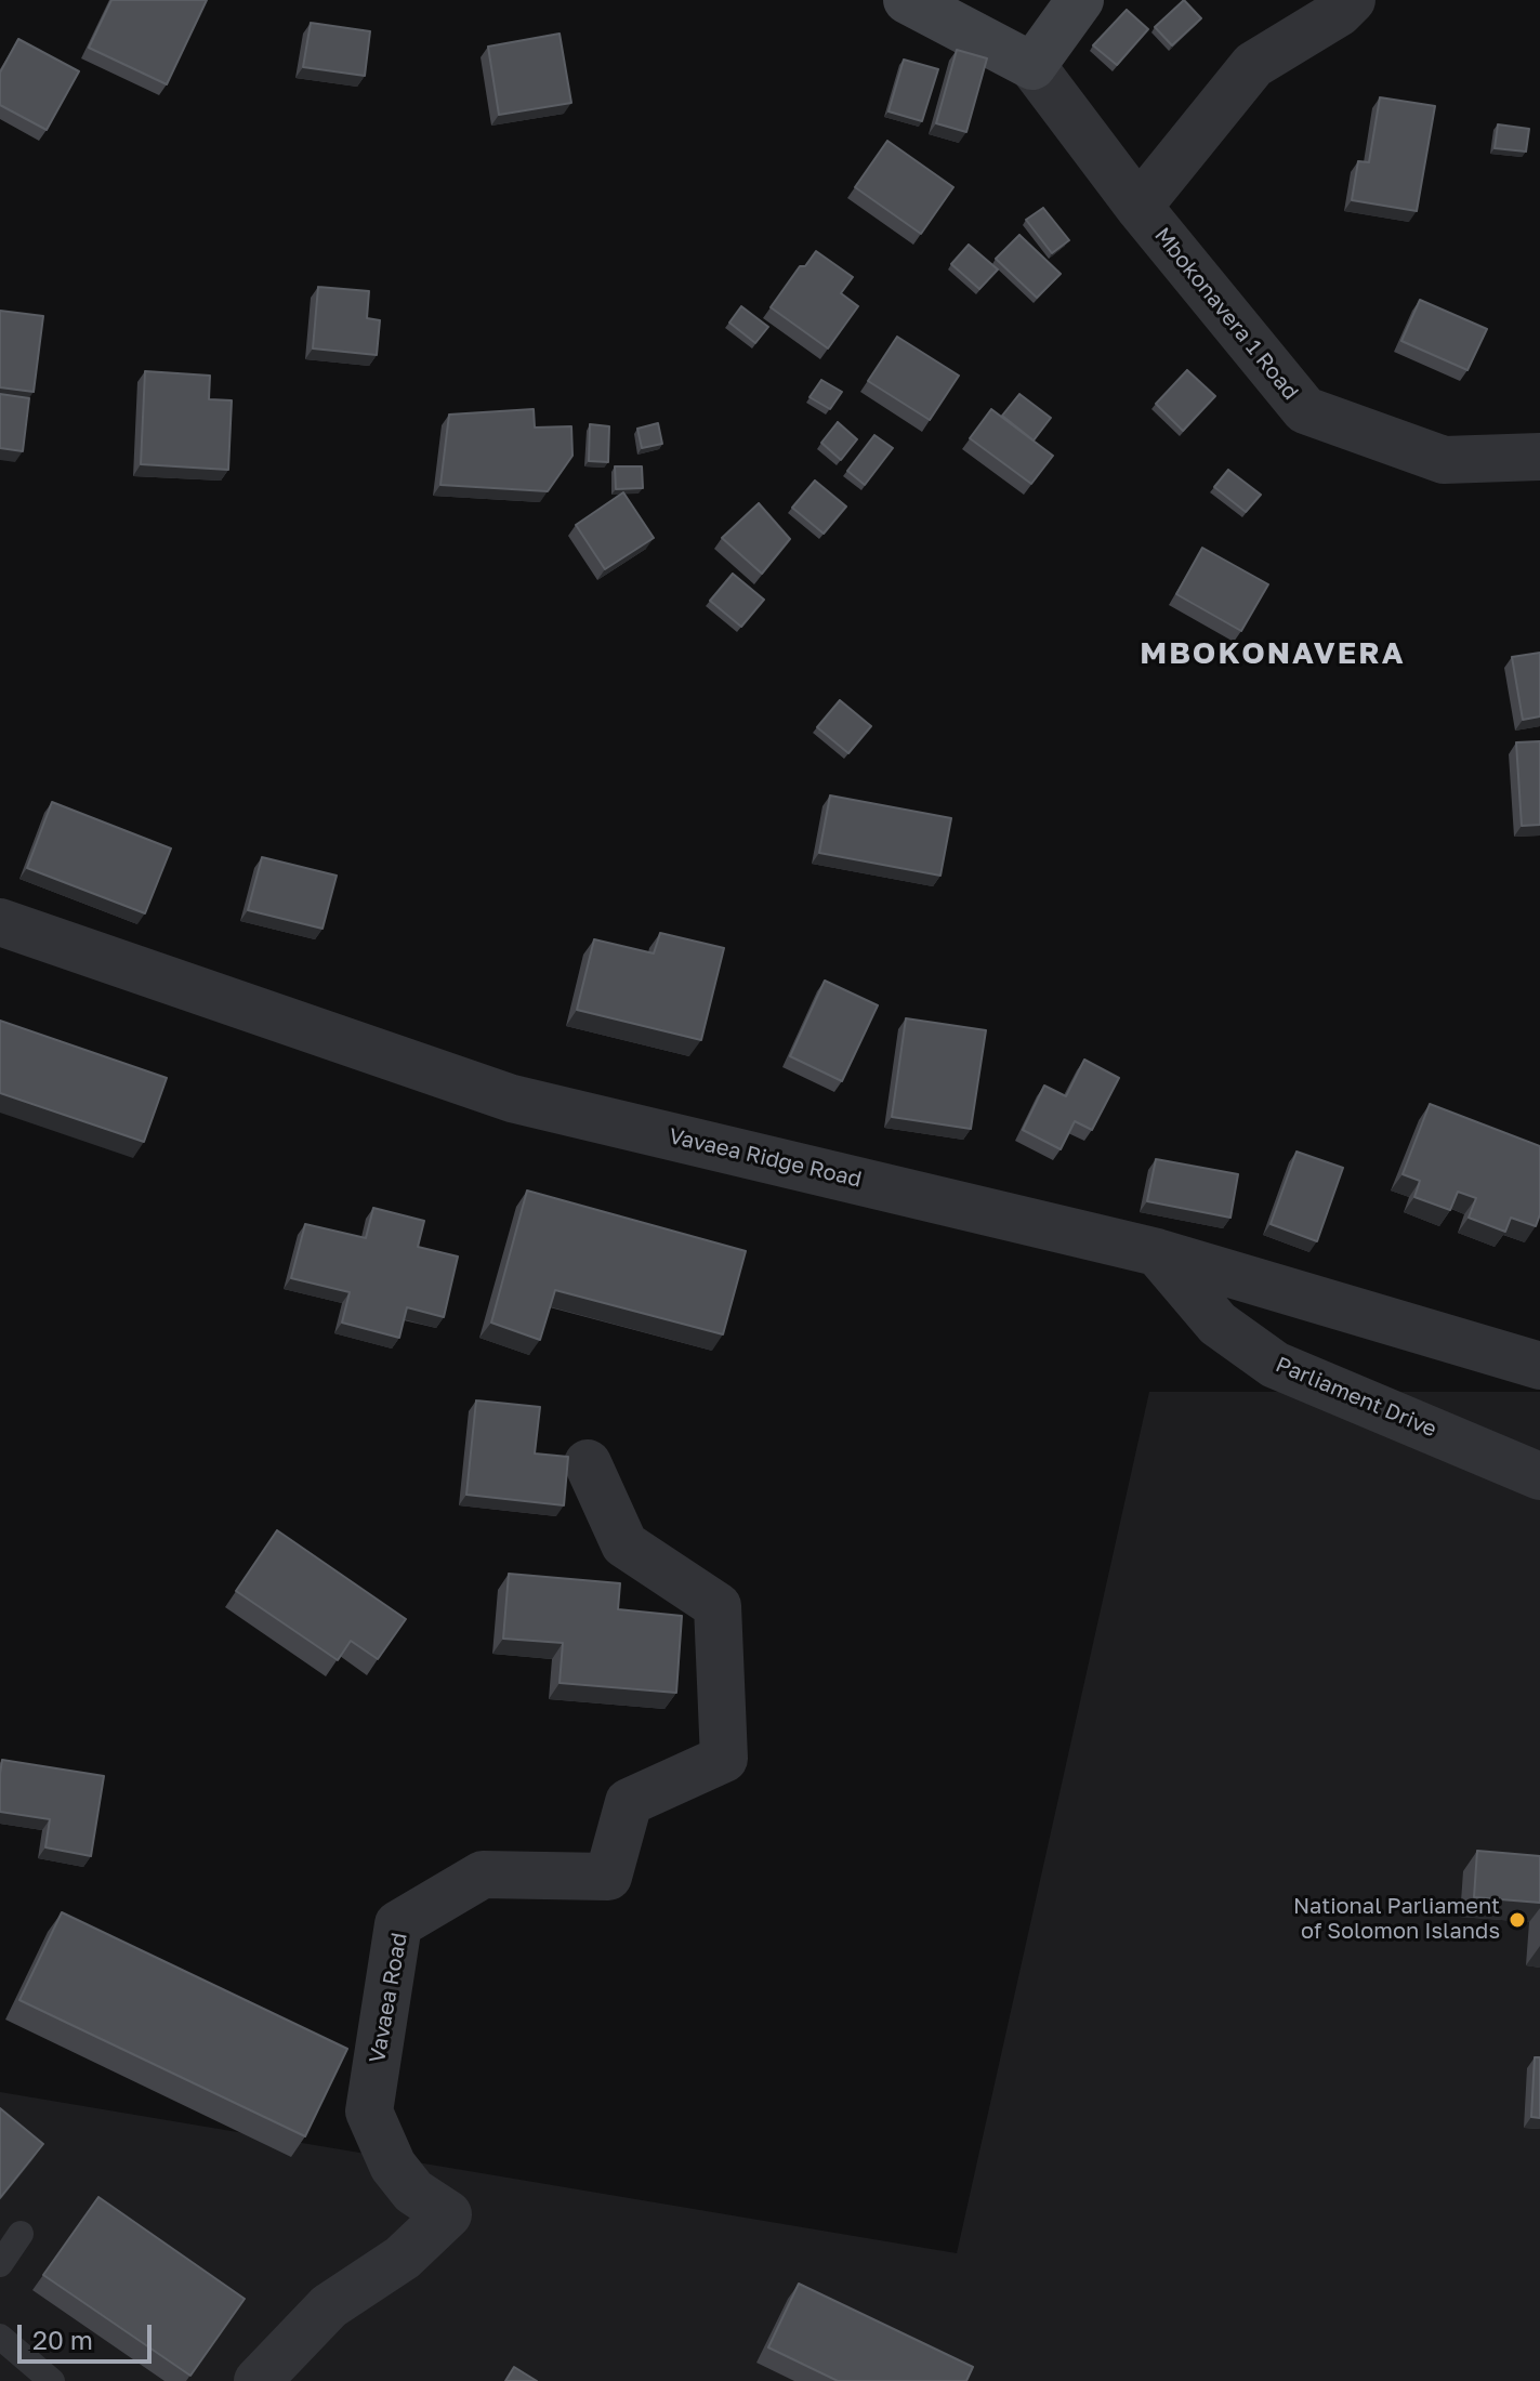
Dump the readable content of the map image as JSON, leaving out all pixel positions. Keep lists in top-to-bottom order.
{
  "streets": {
    "street": [
      "Mbokonavera 1 Road",
      "Vavaea Ridge Road",
      "Parliament Drive",
      "Vavaea Road"
    ]
  },
  "crossings": [
    ["Vavaea Ridge Road", "Parliament Drive"]
  ],
  "districts": ["MBOKONAVERA"],
  "places": ["National Parliament of Solomon Islands"],
  "scale_bar": "20 m"
}
